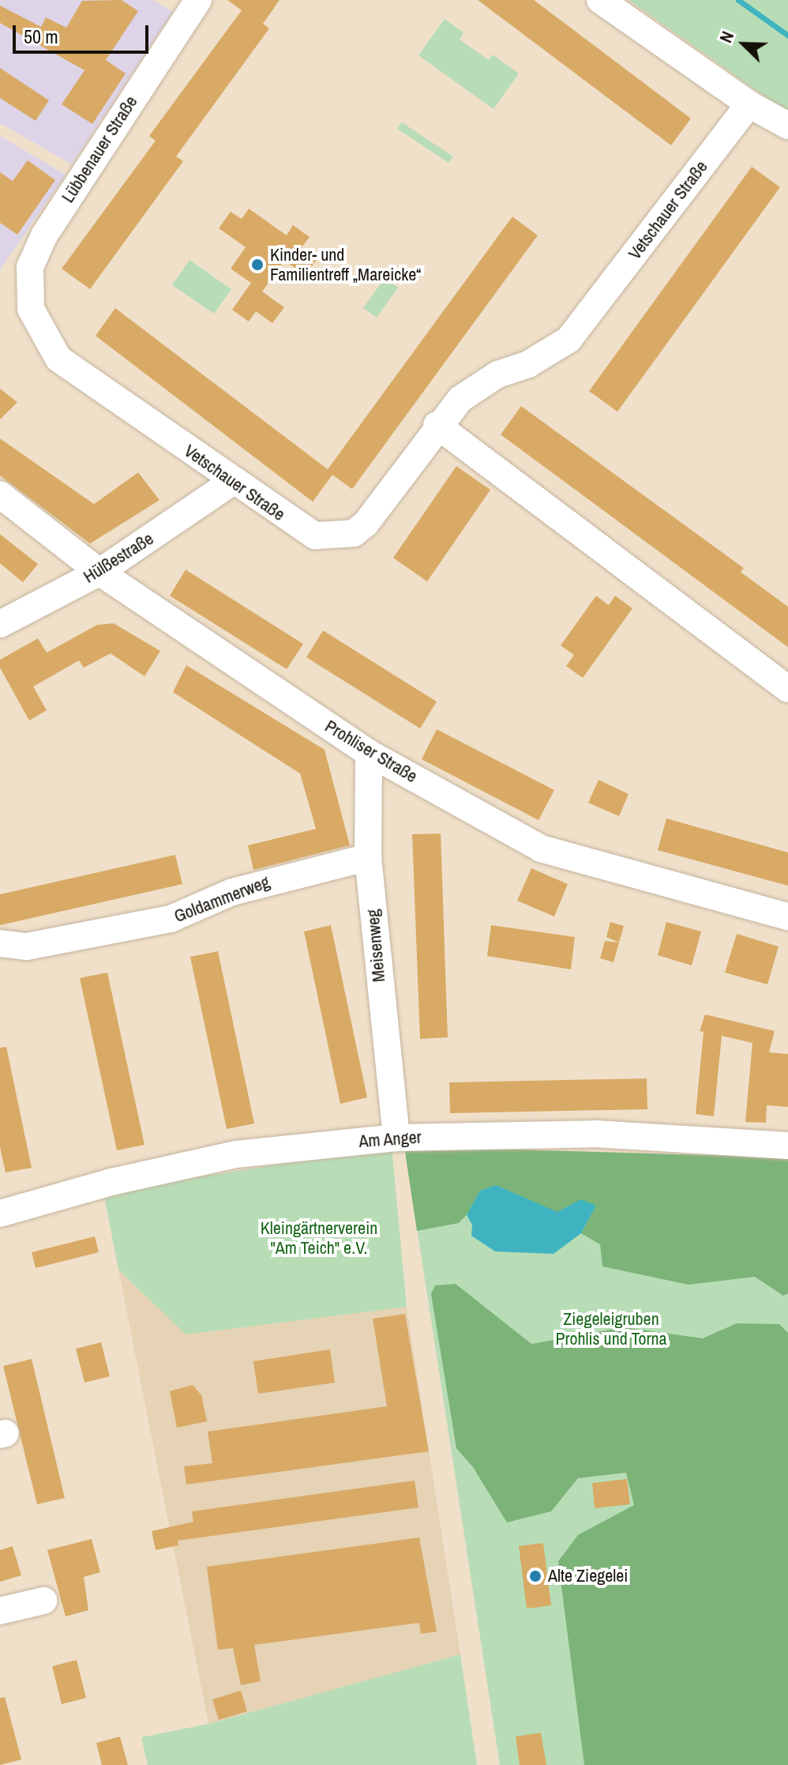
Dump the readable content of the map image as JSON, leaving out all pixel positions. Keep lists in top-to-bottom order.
{
  "streets": {
    "street": [
      "Lübbenauer Straße",
      "Vetschauer Straße",
      "Hülßestraße",
      "Prohliser Straße",
      "Goldammerweg",
      "Meisenweg",
      "Am Anger"
    ]
  },
  "crossings": [
    ["Lübbenauer Straße", "Vetschauer Straße"],
    ["Vetschauer Straße", "Hülßestraße"],
    ["Hülßestraße", "Prohliser Straße"],
    ["Prohliser Straße", "Meisenweg"],
    ["Goldammerweg", "Meisenweg"],
    ["Meisenweg", "Am Anger"]
  ],
  "parks": ["Kleingärtnerverein \"Am Teich\" e.V.", "Ziegeleigruben Prohlis und Torna"],
  "places": ["Kinder- und Familientreff „Mareicke“", "Alte Ziegelei"],
  "scale_bar": "50 m",
  "north": "top left"
}
